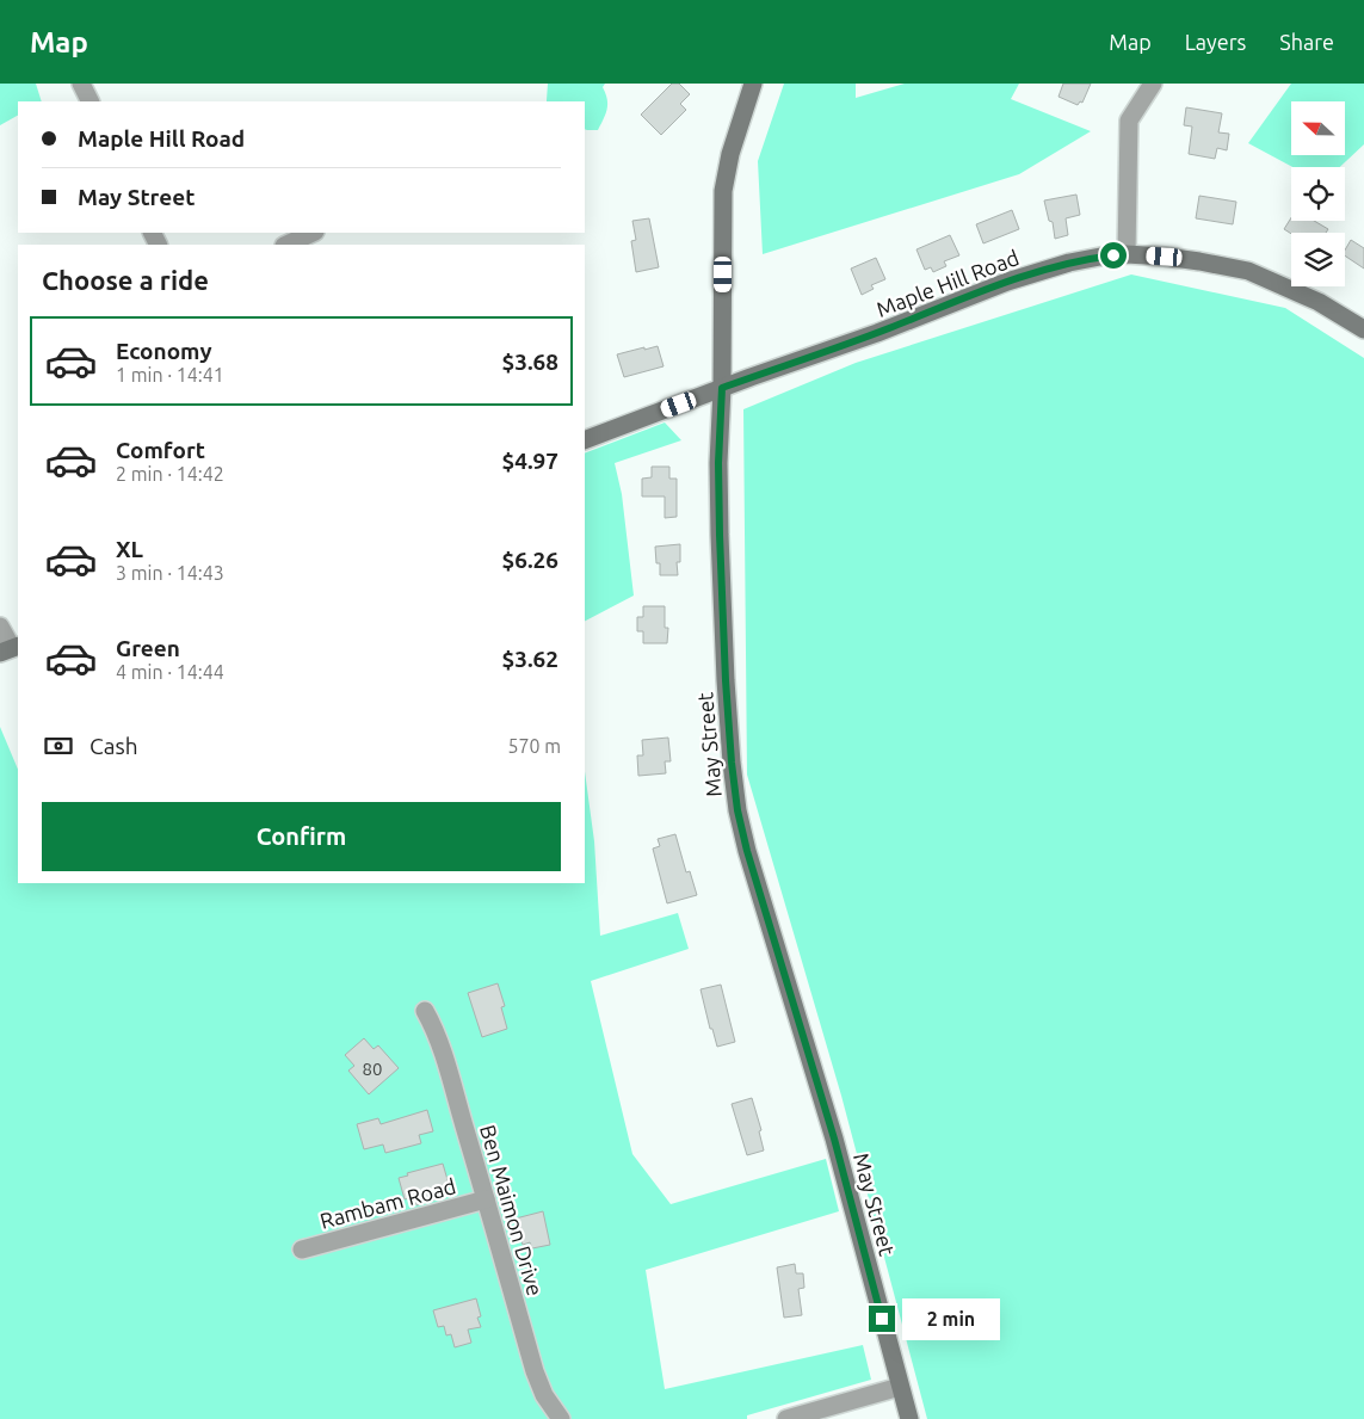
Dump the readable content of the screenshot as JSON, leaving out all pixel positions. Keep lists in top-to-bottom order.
{
  "streets": {
    "street": [
      "Maple Hill Road",
      "May Street",
      "Rambam Road",
      "Ben Maimon Drive"
    ]
  },
  "crossings": [
    ["Maple Hill Road", "May Street"],
    ["Rambam Road", "Ben Maimon Drive"]
  ],
  "house_numbers": ["80"],
  "north": "left",
  "page": {
    "header": "Map",
    "nav": ["Map", "Layers", "Share"],
    "banner": ["Maple Hill Road", "May Street"],
    "heading": "Choose a ride",
    "list": [
      {
        "name": "Economy",
        "note": "1 min · 14:41",
        "value": "$3.68"
      },
      {
        "name": "Comfort",
        "note": "2 min · 14:42",
        "value": "$4.97"
      },
      {
        "name": "XL",
        "note": "3 min · 14:43",
        "value": "$6.26"
      },
      {
        "name": "Green",
        "note": "4 min · 14:44",
        "value": "$3.62"
      }
    ],
    "pay": ["Cash", "570 m"],
    "buttons": "Confirm",
    "bubble": "2 min"
  }
}
